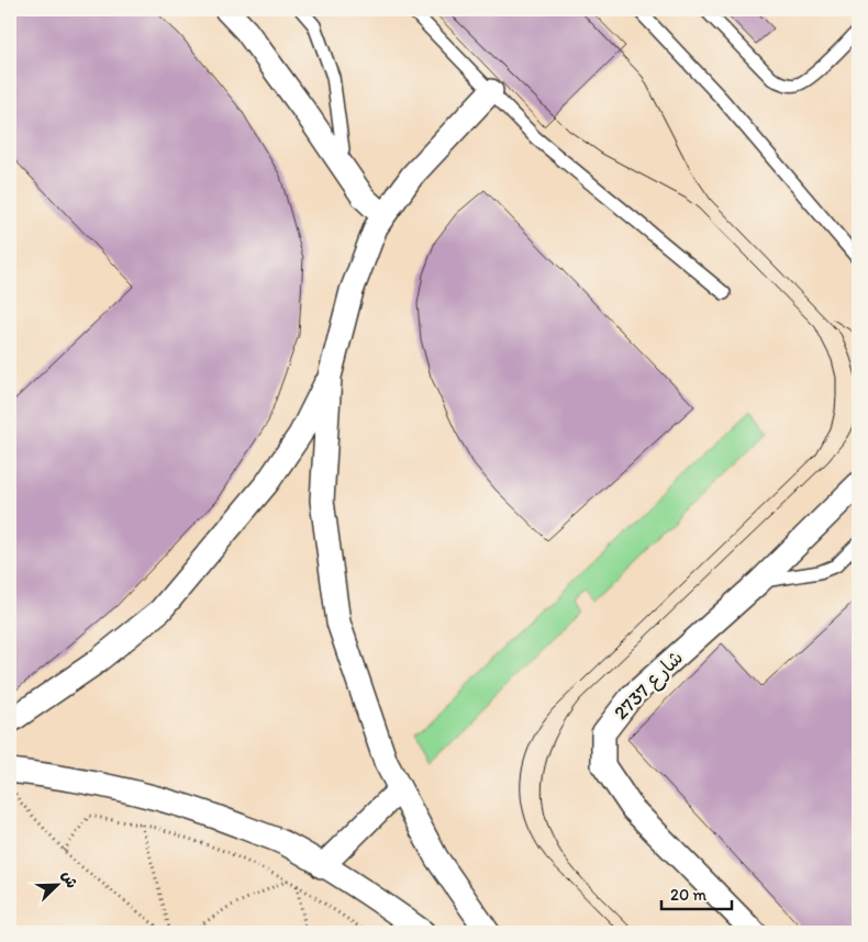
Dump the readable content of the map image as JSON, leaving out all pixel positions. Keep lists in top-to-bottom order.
{
  "streets": {
    "street": ["شارع 2737"]
  },
  "scale_bar": "20 m",
  "north": "top right"
}
